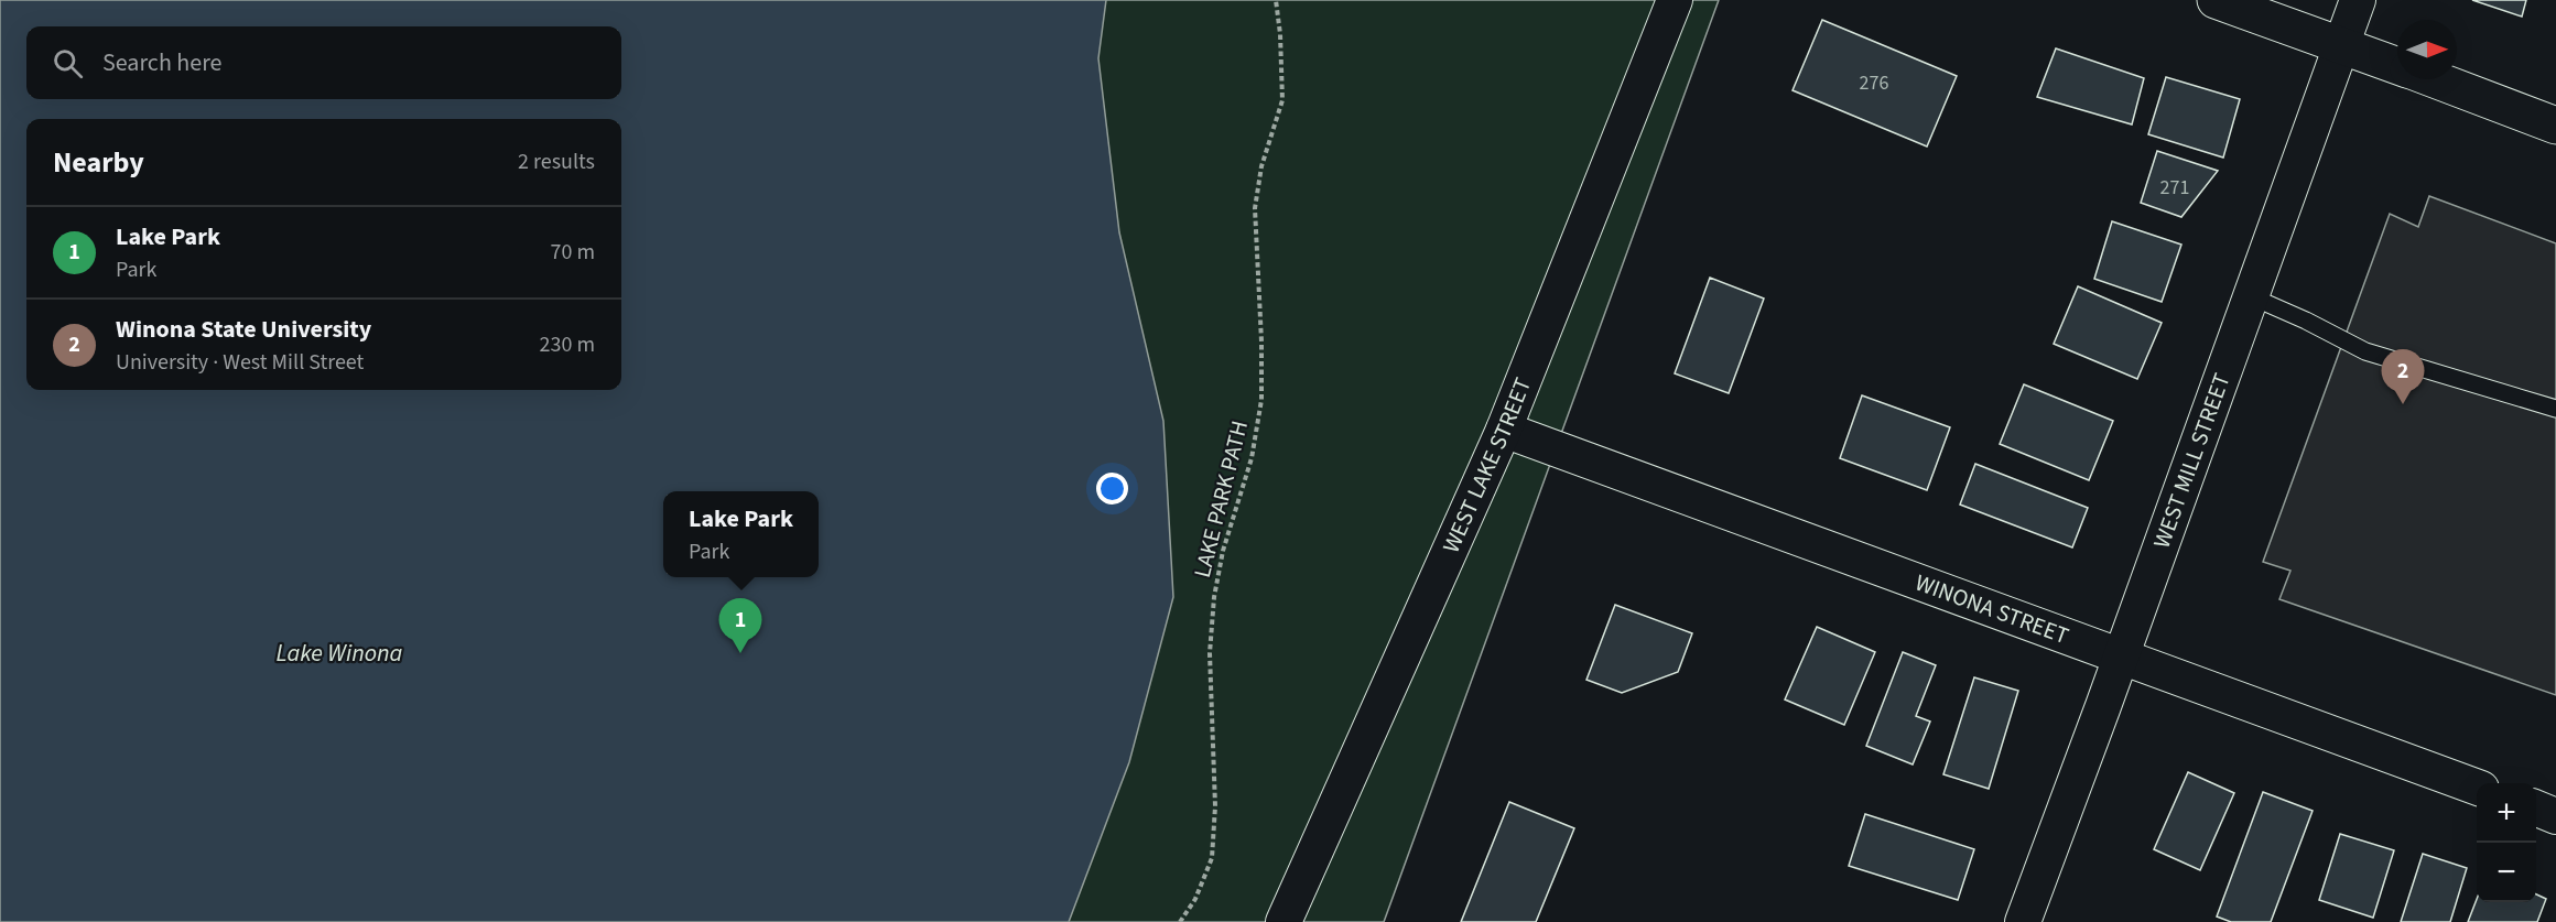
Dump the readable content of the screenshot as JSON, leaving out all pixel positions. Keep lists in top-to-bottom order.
{
  "streets": {
    "street": ["WEST MILL STREET", "WEST LAKE STREET", "WINONA STREET"],
    "path": ["LAKE PARK PATH"]
  },
  "crossings": [
    ["WEST MILL STREET", "WINONA STREET"],
    ["WEST LAKE STREET", "WINONA STREET"]
  ],
  "water": ["Lake Winona"],
  "house_numbers": ["276", "271"],
  "north": "right",
  "page": {
    "search": "Search here",
    "heading": ["Nearby", "2 results"],
    "list": [
      {
        "mark": "1",
        "name": "Lake Park",
        "note": "Park",
        "value": "70 m"
      },
      {
        "mark": "2",
        "name": "Winona State University",
        "note": "University · West Mill Street",
        "value": "230 m"
      }
    ],
    "pins": ["2", "1"],
    "popup": ["Lake Park", "Park"],
    "map_buttons": ["+", "−"]
  }
}
